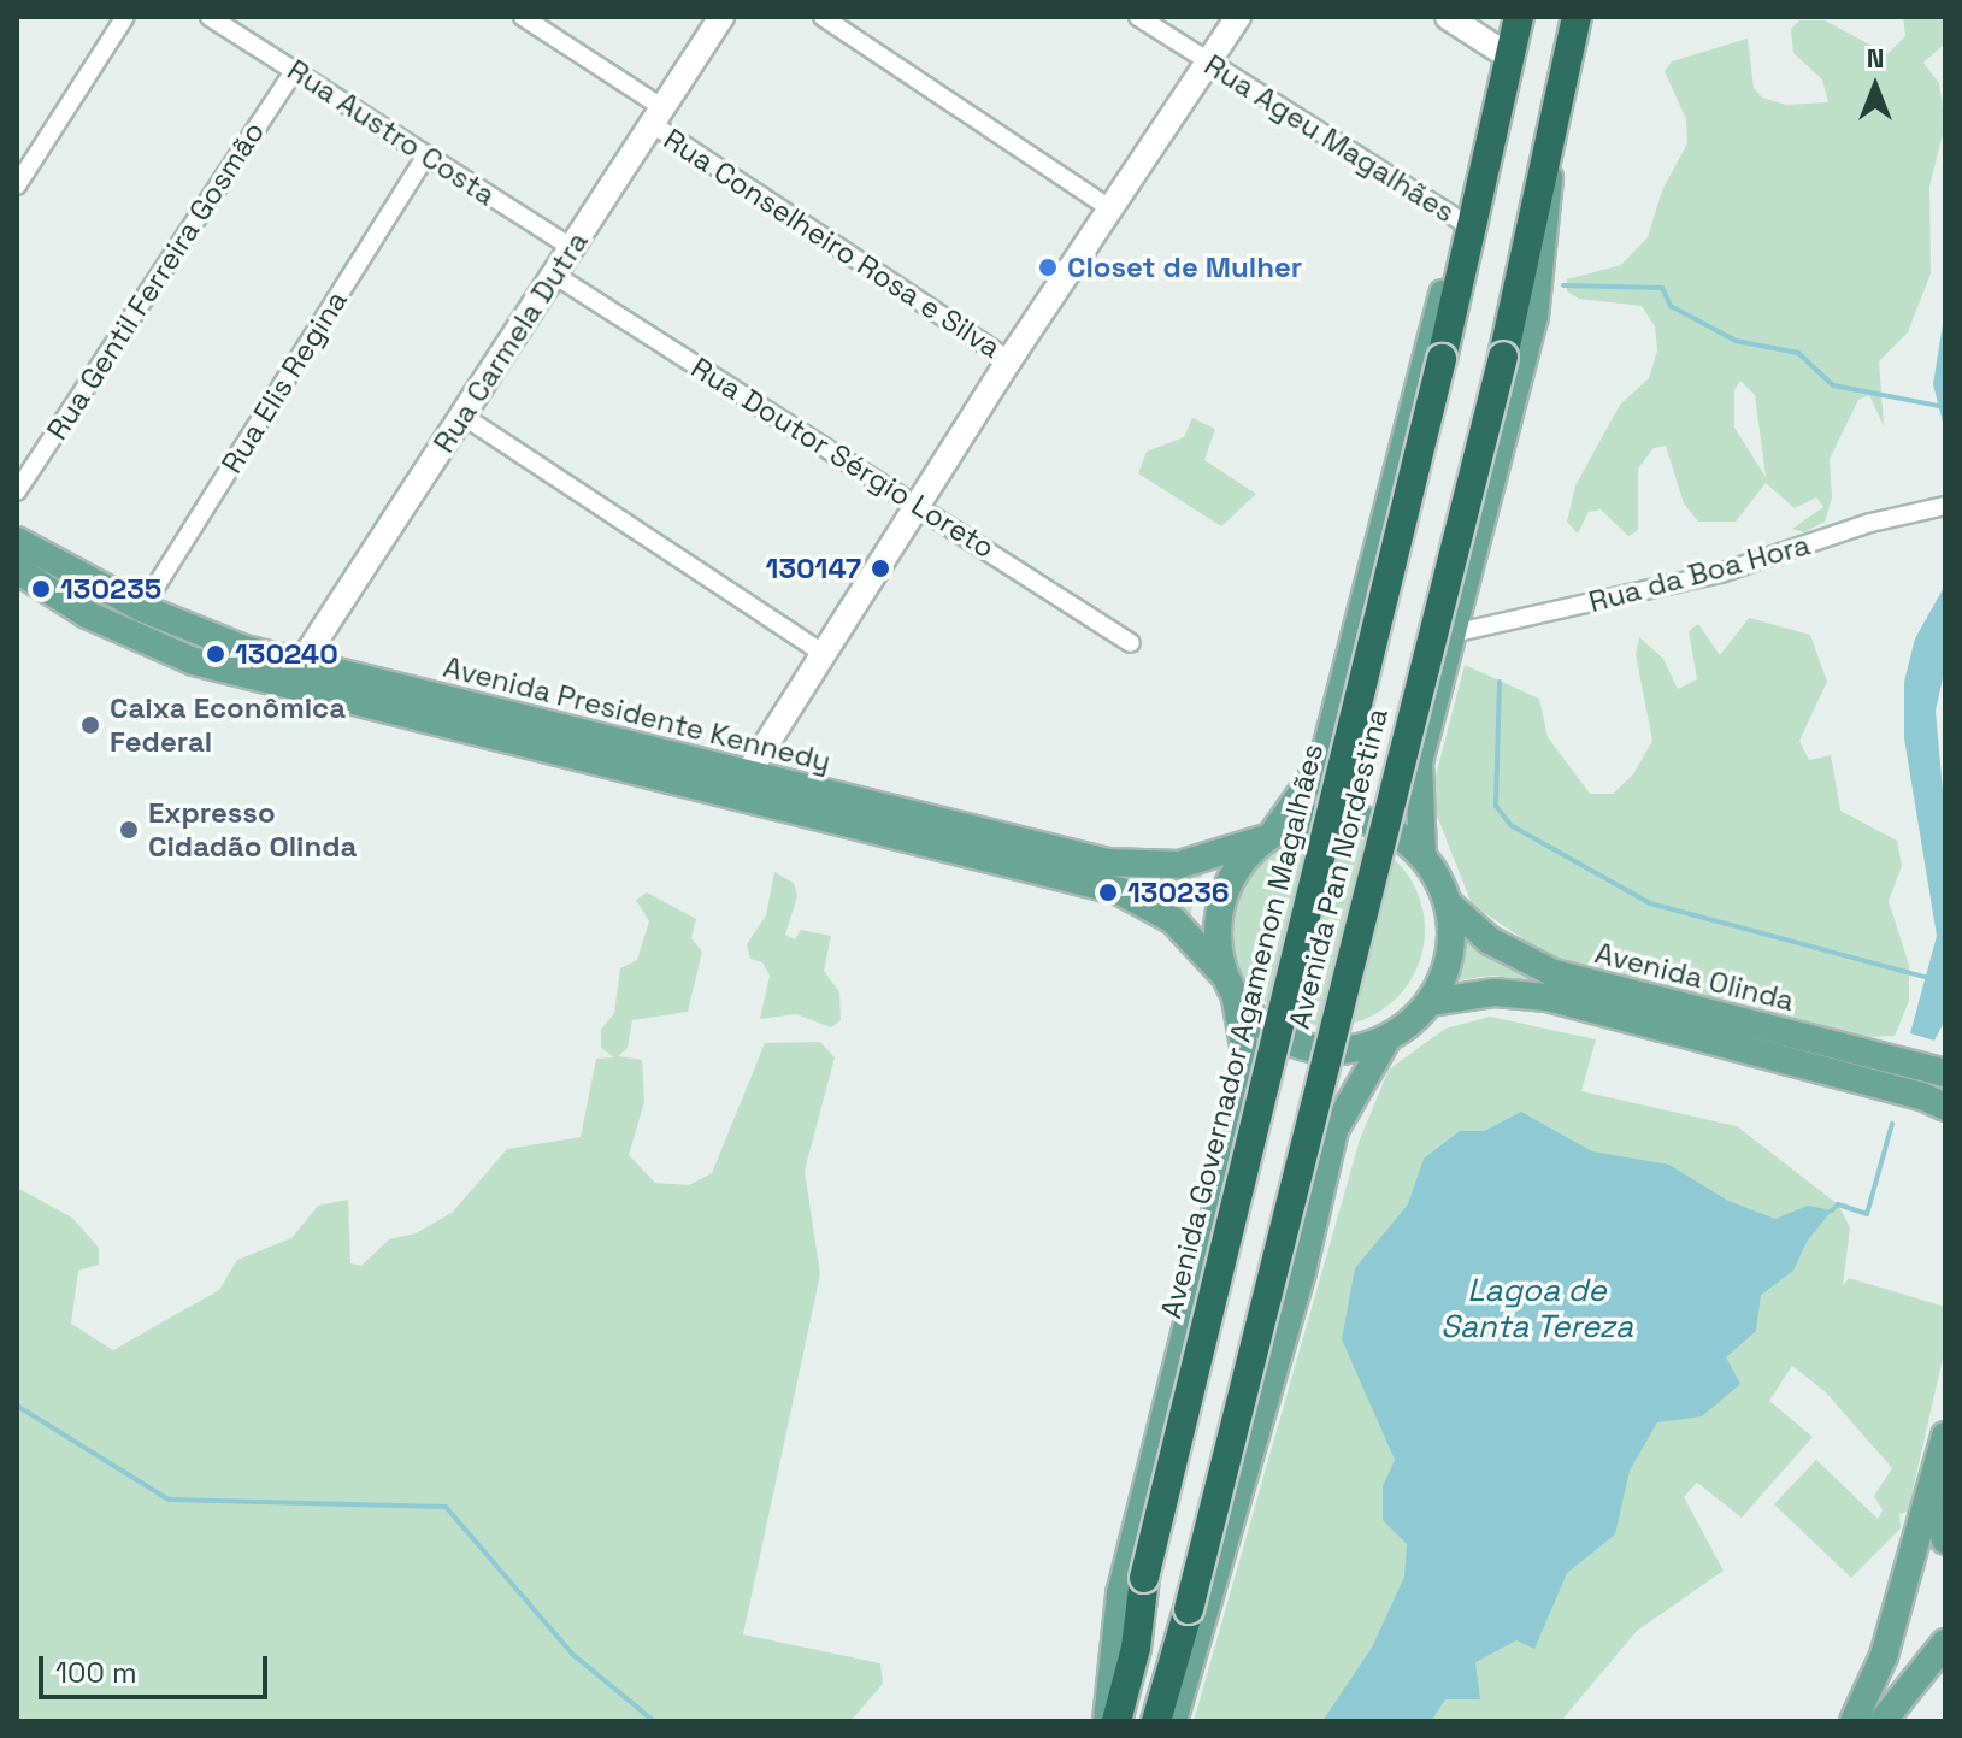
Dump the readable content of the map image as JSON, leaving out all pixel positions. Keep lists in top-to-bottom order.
{
  "streets": {
    "highway": ["Avenida Pan Nordestina", "Avenida Governador Agamenon Magalhães"],
    "main road": ["Avenida Presidente Kennedy", "Avenida Olinda"],
    "street": [
      "Rua Austro Costa",
      "Rua Ageu Magalhães",
      "Rua Conselheiro Rosa e Silva",
      "Rua Gentil Ferreira Gosmão",
      "Rua Carmela Dutra",
      "Rua Elis Regina",
      "Rua Doutor Sérgio Loreto",
      "Rua da Boa Hora"
    ]
  },
  "crossings": [
    ["Rua Austro Costa", "Rua Gentil Ferreira Gosmão"],
    ["Rua Austro Costa", "Rua Carmela Dutra"],
    ["Rua Austro Costa", "Rua Elis Regina"],
    ["Rua Ageu Magalhães", "Avenida Pan Nordestina"],
    ["Rua Conselheiro Rosa e Silva", "Rua Carmela Dutra"],
    ["Rua Carmela Dutra", "Rua Doutor Sérgio Loreto"],
    ["Rua Carmela Dutra", "Avenida Presidente Kennedy"],
    ["Rua Elis Regina", "Avenida Presidente Kennedy"],
    ["Rua da Boa Hora", "Avenida Pan Nordestina"],
    ["Avenida Presidente Kennedy", "Avenida Pan Nordestina"],
    ["Avenida Presidente Kennedy", "Avenida Olinda"],
    ["Avenida Presidente Kennedy", "Avenida Governador Agamenon Magalhães"],
    ["Avenida Pan Nordestina", "Avenida Olinda"],
    ["Avenida Pan Nordestina", "Avenida Governador Agamenon Magalhães"],
    ["Avenida Olinda", "Avenida Governador Agamenon Magalhães"]
  ],
  "water": ["Lagoa de Santa Tereza"],
  "places": [
    "Closet de Mulher",
    "130147",
    "130235",
    "130240",
    "Caixa Econômica Federal",
    "Expresso Cidadão Olinda",
    "130236"
  ],
  "scale_bar": "100 m",
  "north": "top"
}
